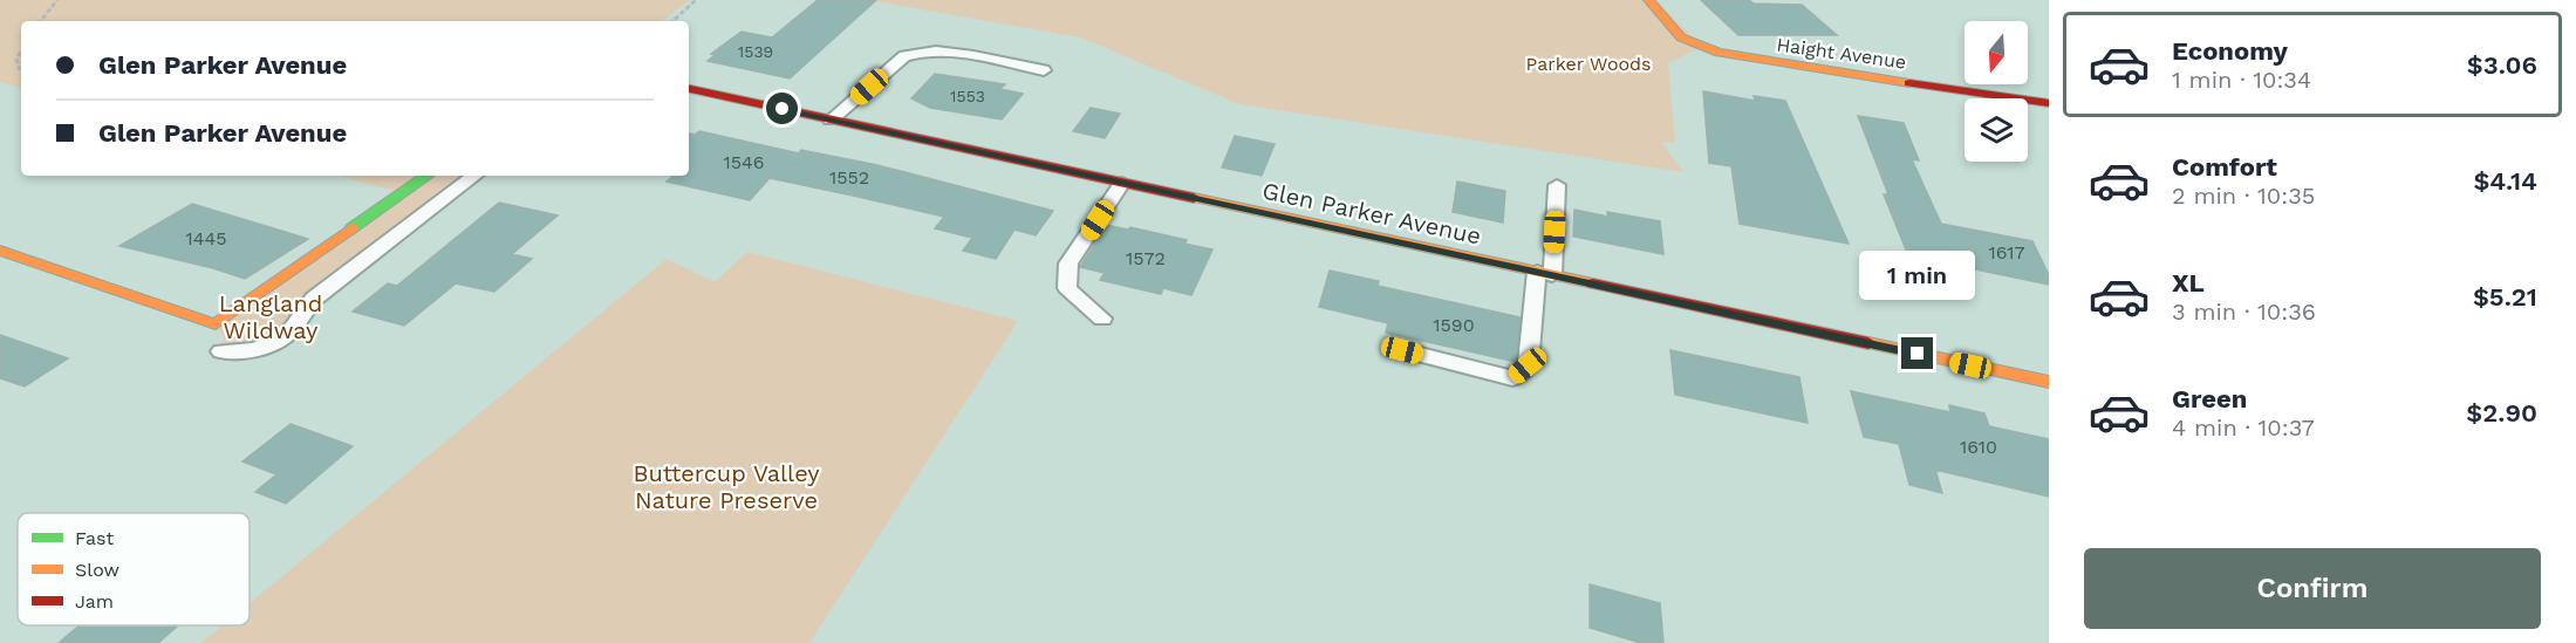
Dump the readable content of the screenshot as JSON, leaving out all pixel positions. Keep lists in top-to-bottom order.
{
  "streets": {
    "street": ["Haight Avenue", "Glen Parker Avenue"]
  },
  "parks": ["Parker Woods", "Langland Wildway", "Buttercup Valley Nature Preserve"],
  "house_numbers": [
    "1539",
    "1553",
    "1546",
    "1552",
    "1445",
    "1617",
    "1572",
    "1590",
    "1610"
  ],
  "legend": ["Fast", "Slow", "Jam"],
  "north": "bottom",
  "page": {
    "list": [
      {
        "name": "Economy",
        "note": "1 min · 10:34",
        "value": "$3.06"
      },
      {
        "name": "Comfort",
        "note": "2 min · 10:35",
        "value": "$4.14"
      },
      {
        "name": "XL",
        "note": "3 min · 10:36",
        "value": "$5.21"
      },
      {
        "name": "Green",
        "note": "4 min · 10:37",
        "value": "$2.90"
      }
    ],
    "banner": ["Glen Parker Avenue", "Glen Parker Avenue"],
    "bubble": "1 min",
    "buttons": "Confirm"
  }
}
